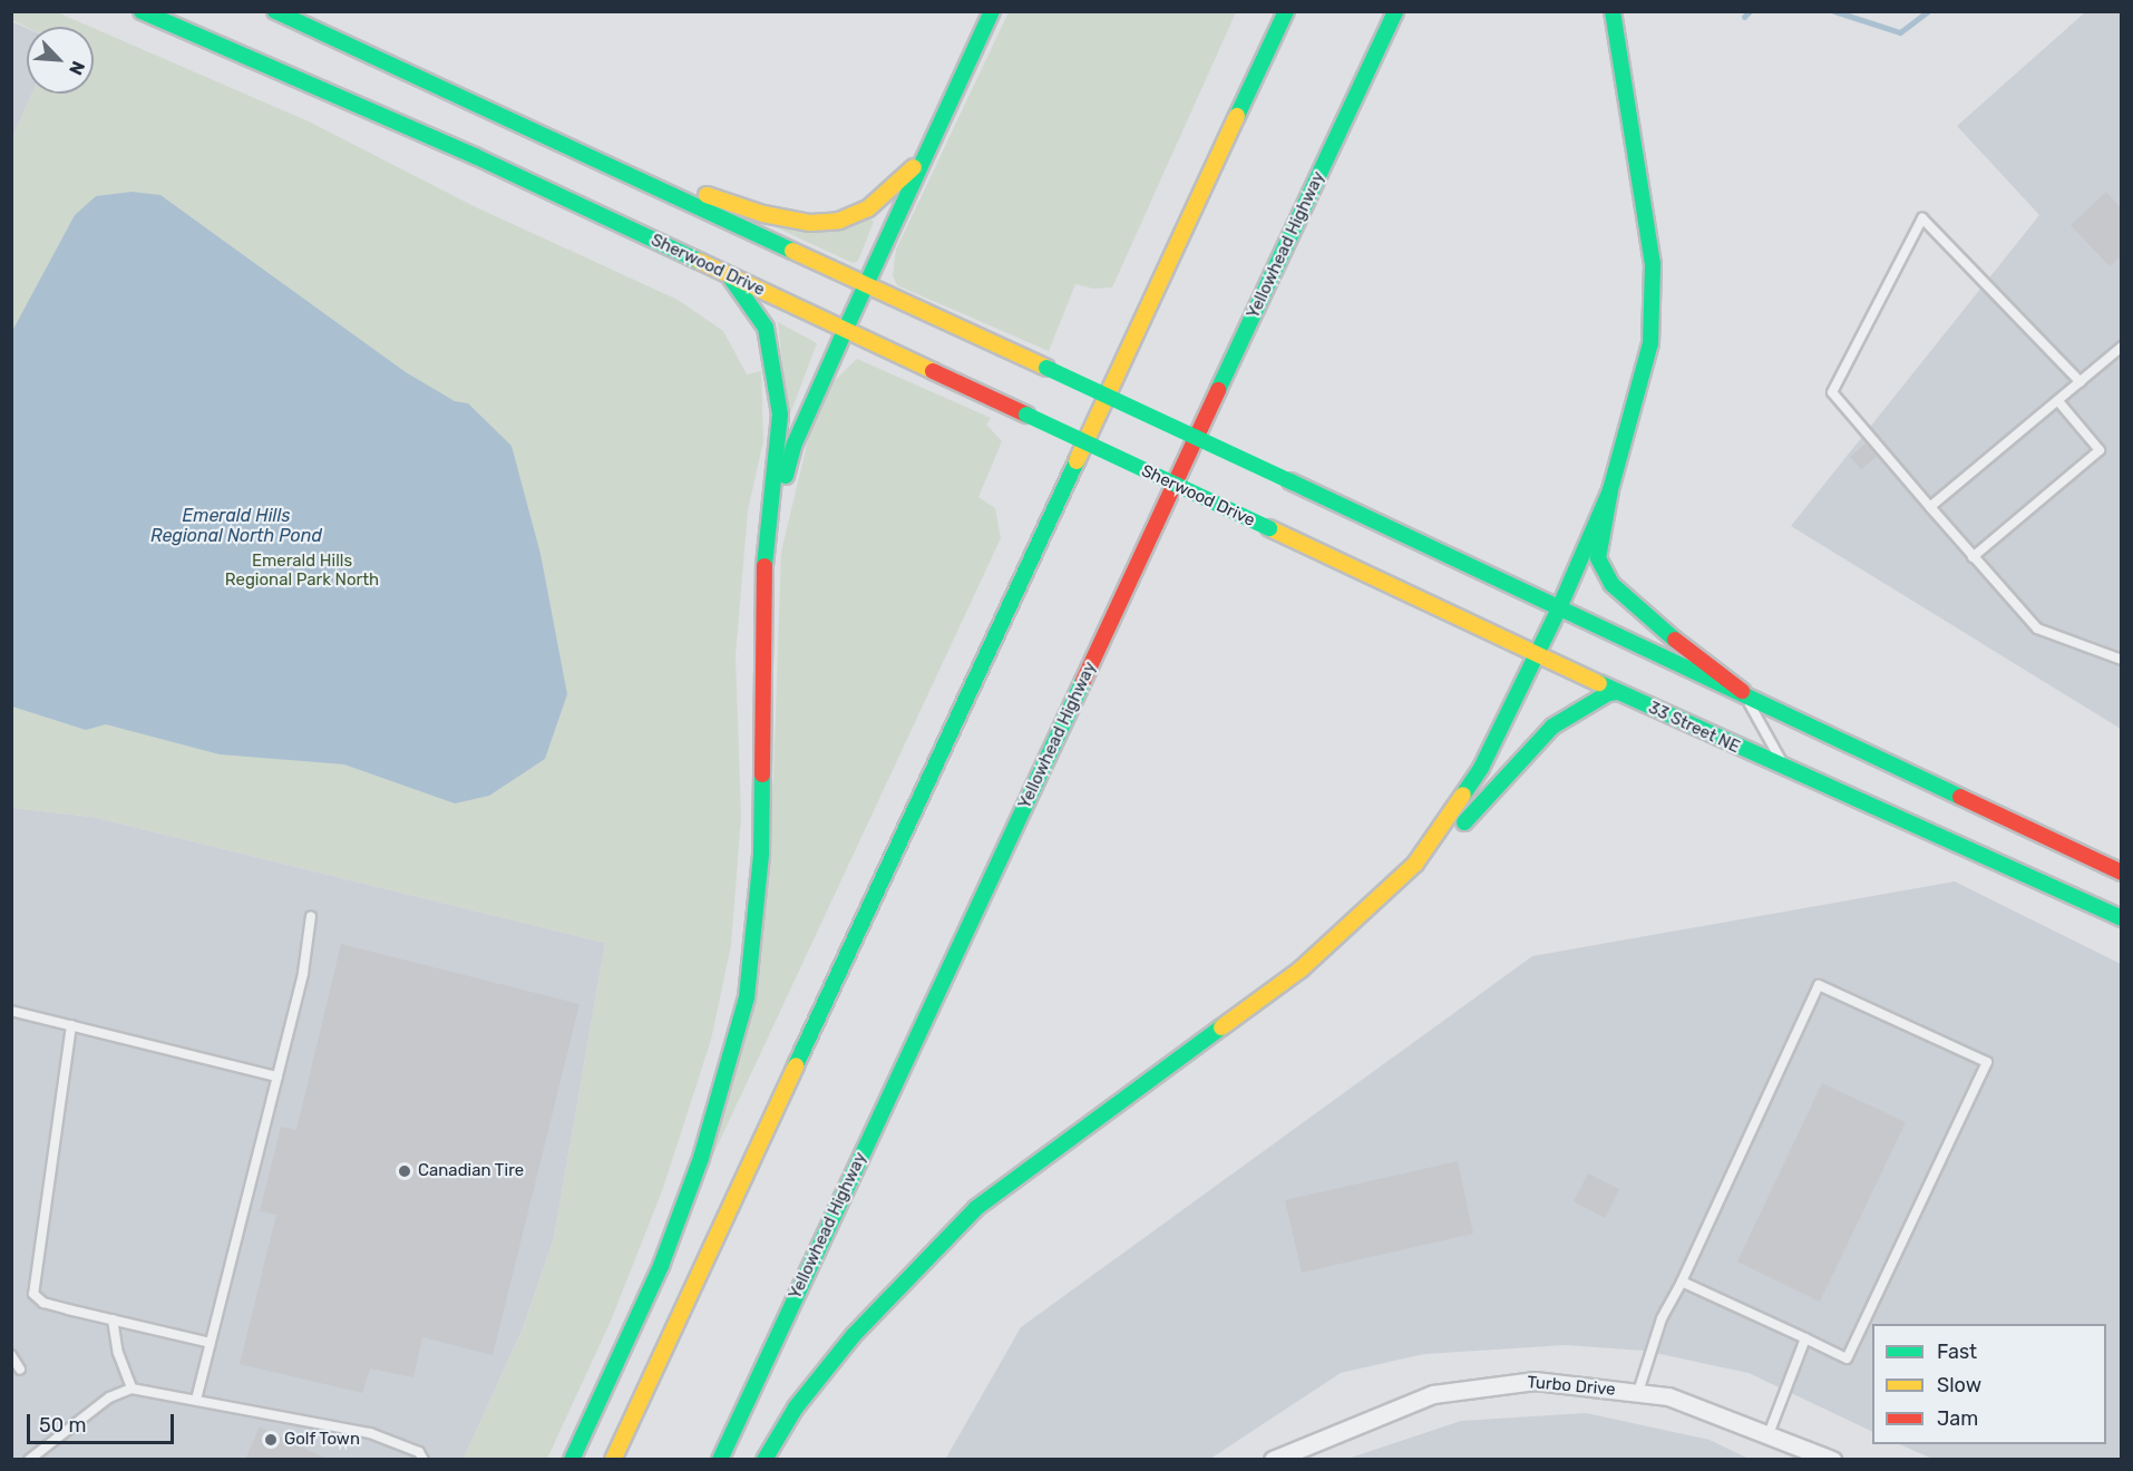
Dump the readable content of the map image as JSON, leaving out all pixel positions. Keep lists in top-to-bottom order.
{
  "streets": {
    "main road": ["Yellowhead Highway", "Sherwood Drive", "33 Street NE"],
    "street": ["Turbo Drive"]
  },
  "crossings": [
    ["Sherwood Drive", "33 Street NE"]
  ],
  "water": ["Emerald Hills Regional North Pond"],
  "parks": ["Emerald Hills Regional Park North"],
  "places": ["Canadian Tire", "Golf Town"],
  "legend": ["Fast", "Slow", "Jam"],
  "scale_bar": "50 m",
  "north": "bottom right"
}
